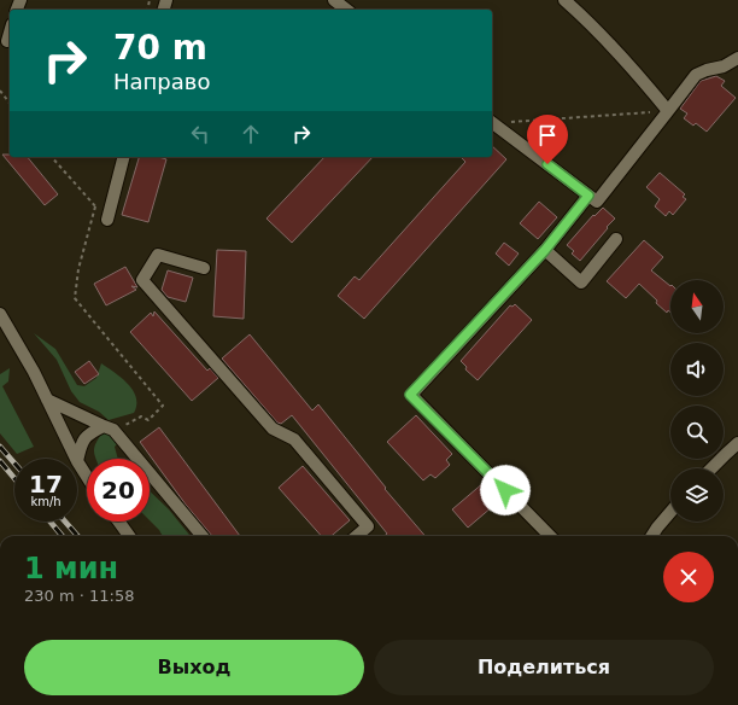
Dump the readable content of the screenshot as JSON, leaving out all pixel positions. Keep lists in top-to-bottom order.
{
  "north": "top",
  "page": {
    "turn": ["70 m", "Направо"],
    "speed": "17 km/h",
    "limit": "20",
    "heading": ["1 мин", "230 m · 11:58"],
    "buttons": ["Выход", "Поделиться"]
  }
}
